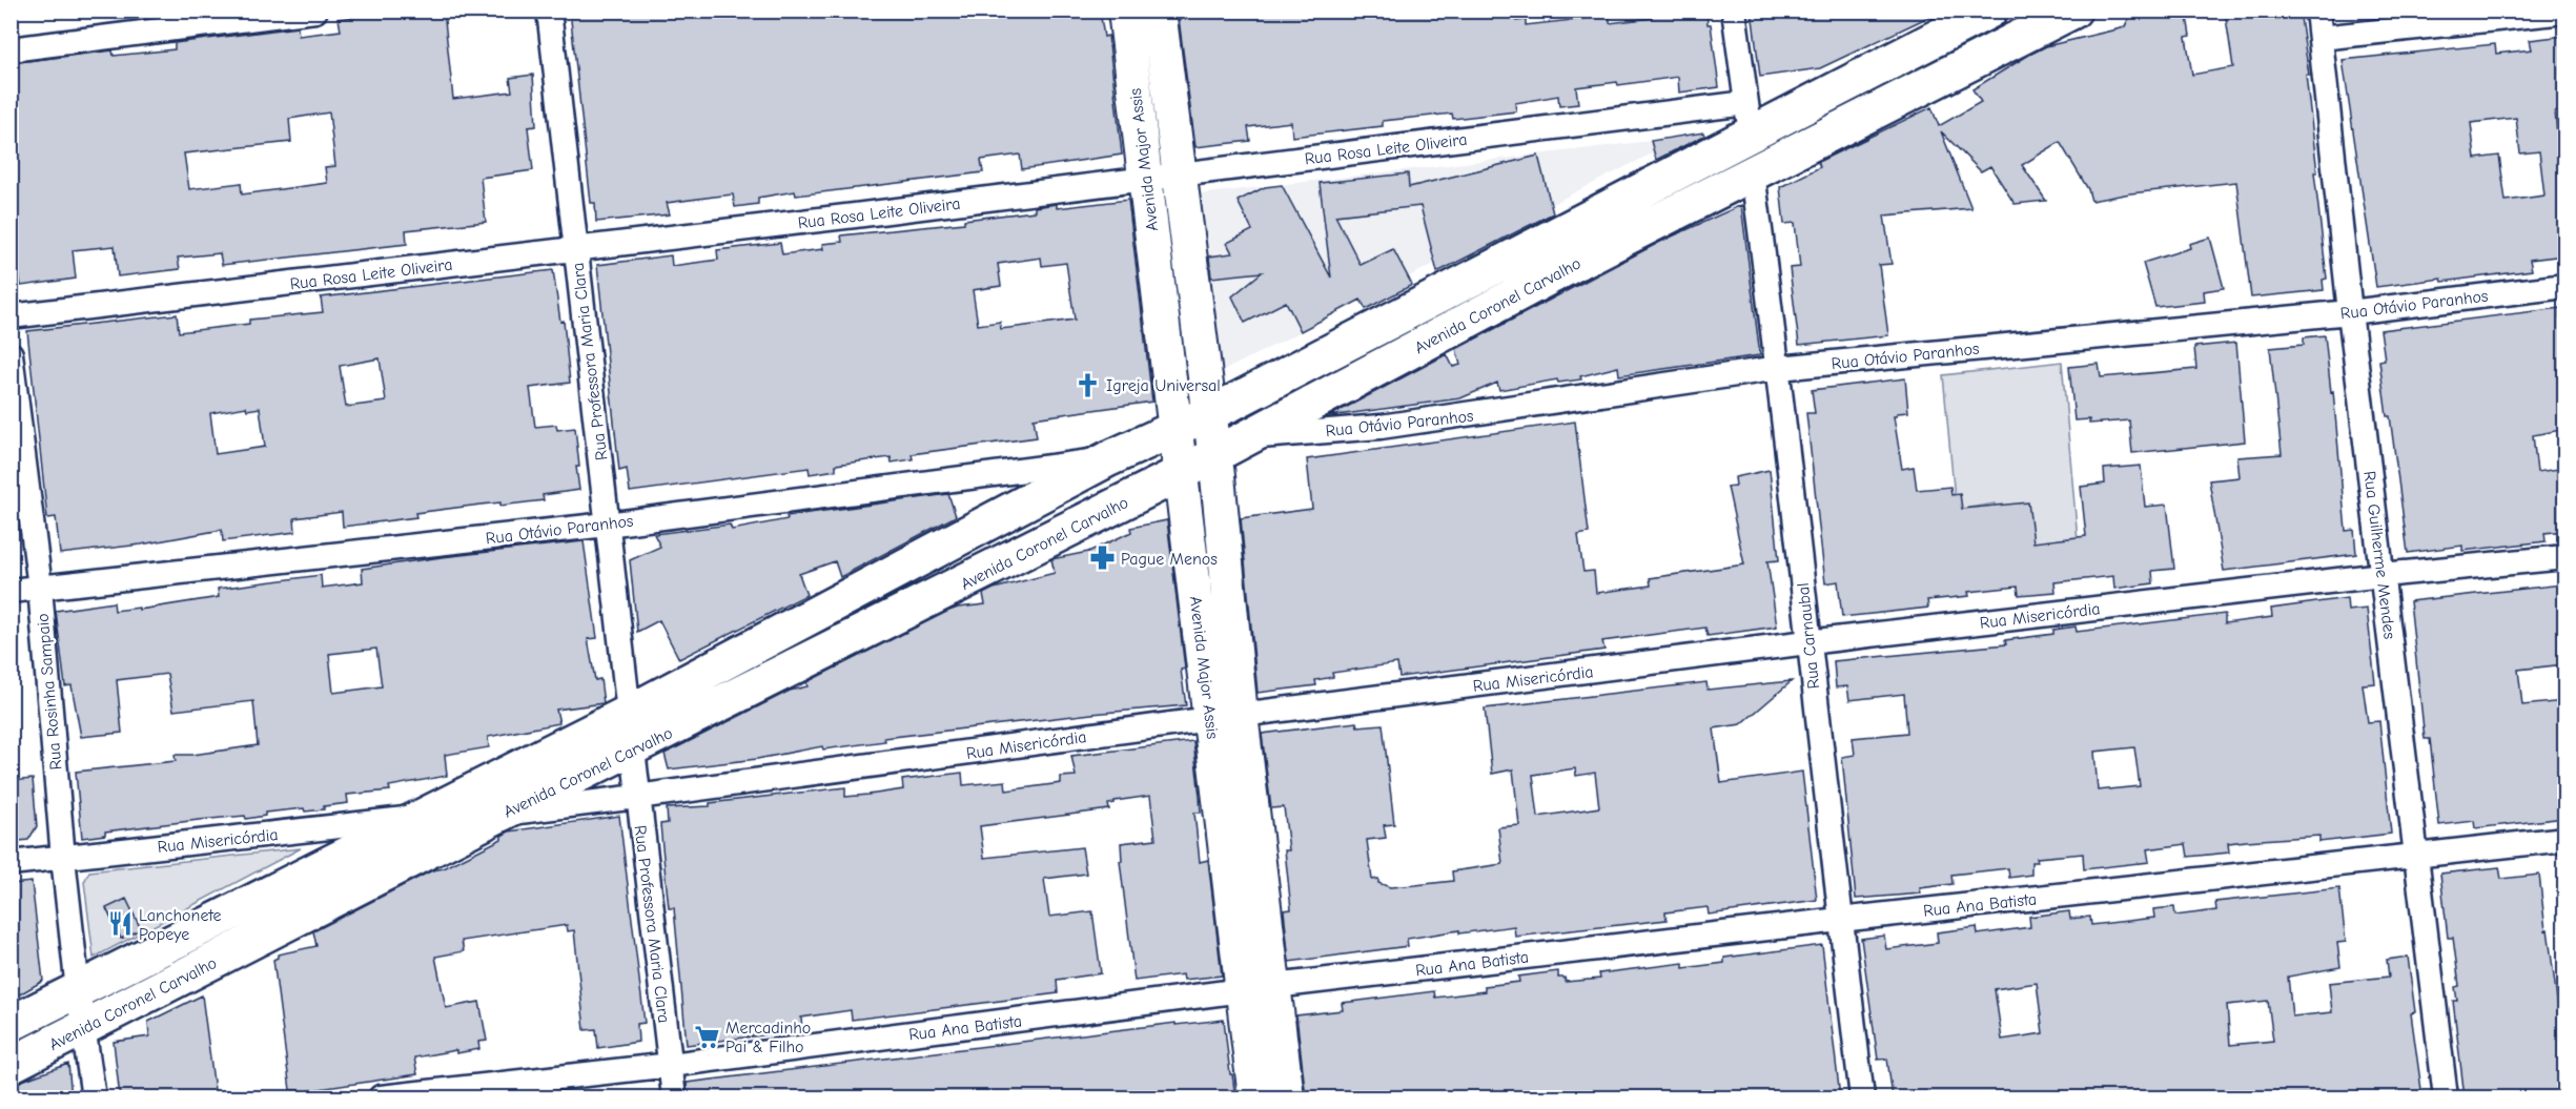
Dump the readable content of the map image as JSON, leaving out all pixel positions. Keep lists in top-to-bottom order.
{
  "streets": {
    "main road": ["Avenida Coronel Carvalho"],
    "street": [
      "Rua Rosa Leite Oliveira",
      "Avenida Major Assis",
      "Rua Otávio Paranhos",
      "Rua Professora Maria Clara",
      "Rua Guilherme Mendes",
      "Rua Misericórdia",
      "Rua Carnaubal",
      "Rua Rosinha Sampaio",
      "Rua Ana Batista"
    ]
  },
  "crossings": [
    ["Rua Rosa Leite Oliveira", "Avenida Major Assis"],
    ["Rua Rosa Leite Oliveira", "Avenida Coronel Carvalho"],
    ["Rua Rosa Leite Oliveira", "Rua Professora Maria Clara"],
    ["Avenida Major Assis", "Avenida Coronel Carvalho"],
    ["Avenida Major Assis", "Rua Misericórdia"],
    ["Avenida Major Assis", "Rua Ana Batista"],
    ["Rua Otávio Paranhos", "Avenida Coronel Carvalho"],
    ["Rua Otávio Paranhos", "Rua Professora Maria Clara"],
    ["Rua Otávio Paranhos", "Rua Guilherme Mendes"],
    ["Rua Otávio Paranhos", "Rua Carnaubal"],
    ["Rua Otávio Paranhos", "Rua Rosinha Sampaio"],
    ["Avenida Coronel Carvalho", "Rua Professora Maria Clara"],
    ["Avenida Coronel Carvalho", "Rua Misericórdia"],
    ["Avenida Coronel Carvalho", "Rua Carnaubal"],
    ["Avenida Coronel Carvalho", "Rua Rosinha Sampaio"],
    ["Rua Professora Maria Clara", "Rua Misericórdia"],
    ["Rua Professora Maria Clara", "Rua Ana Batista"],
    ["Rua Guilherme Mendes", "Rua Misericórdia"],
    ["Rua Guilherme Mendes", "Rua Ana Batista"],
    ["Rua Misericórdia", "Rua Carnaubal"],
    ["Rua Misericórdia", "Rua Rosinha Sampaio"],
    ["Rua Carnaubal", "Rua Ana Batista"]
  ],
  "places": {
    "church": ["Igreja Universal"],
    "pharmacy": ["Pague Menos"],
    "restaurant": ["Lanchonete Popeye"],
    "supermarket": ["Mercadinho Pai & Filho"]
  }
}
